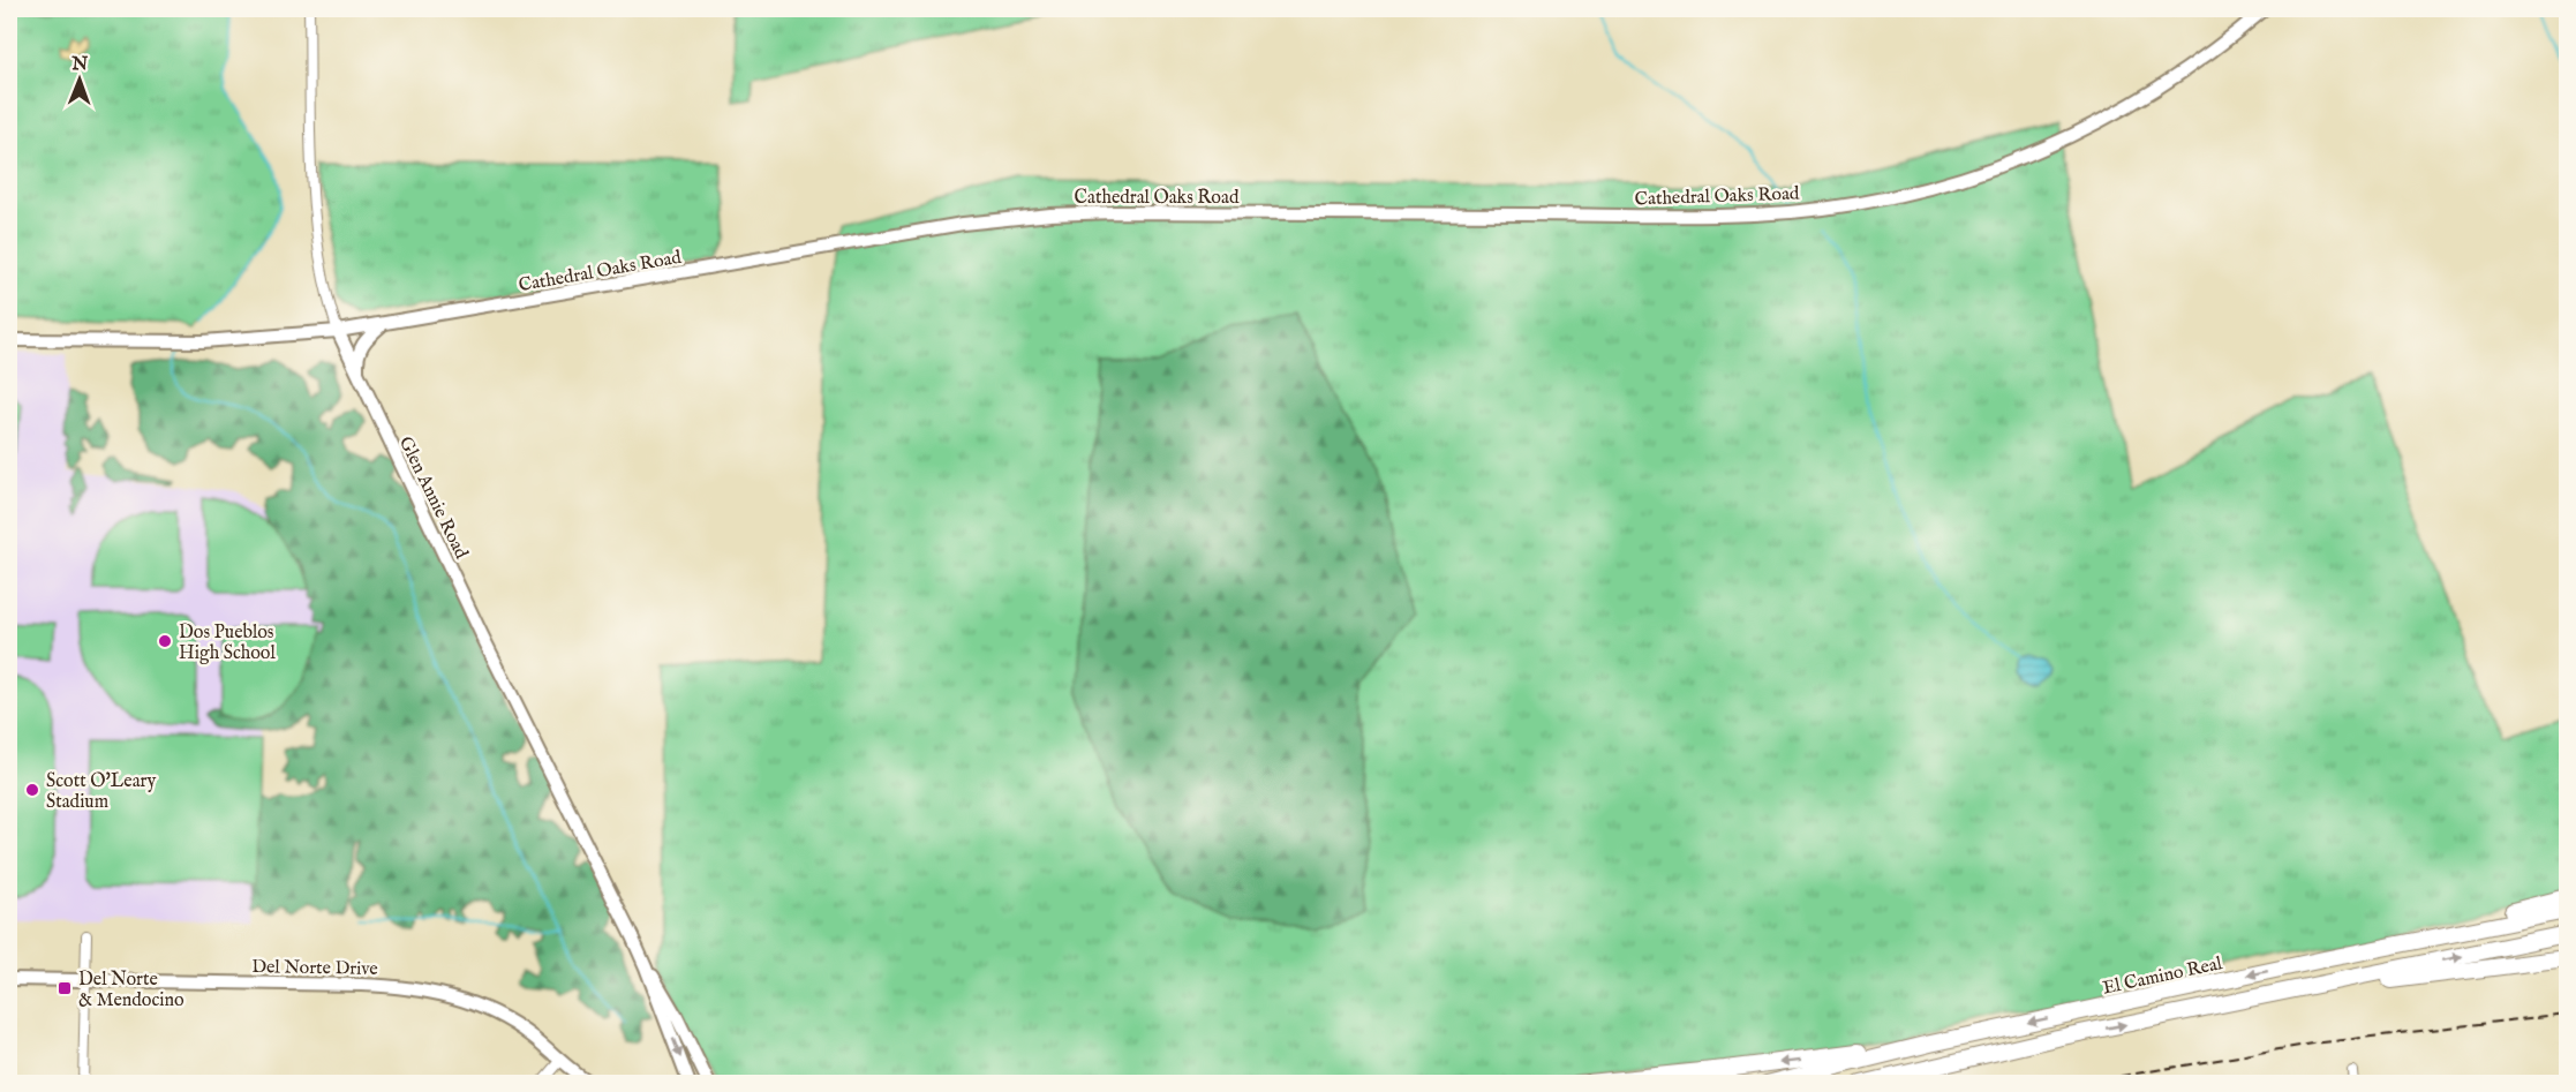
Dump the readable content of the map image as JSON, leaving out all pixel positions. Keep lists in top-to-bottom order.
{
  "streets": {
    "highway": ["El Camino Real"],
    "main road": ["Cathedral Oaks Road", "Glen Annie Road", "Del Norte Drive"]
  },
  "crossings": [
    ["Cathedral Oaks Road", "Glen Annie Road"]
  ],
  "places": {
    "other": ["Dos Pueblos High School", "Scott O'Leary Stadium"],
    "transit": ["Del Norte & Mendocino"]
  },
  "north": "top"
}
